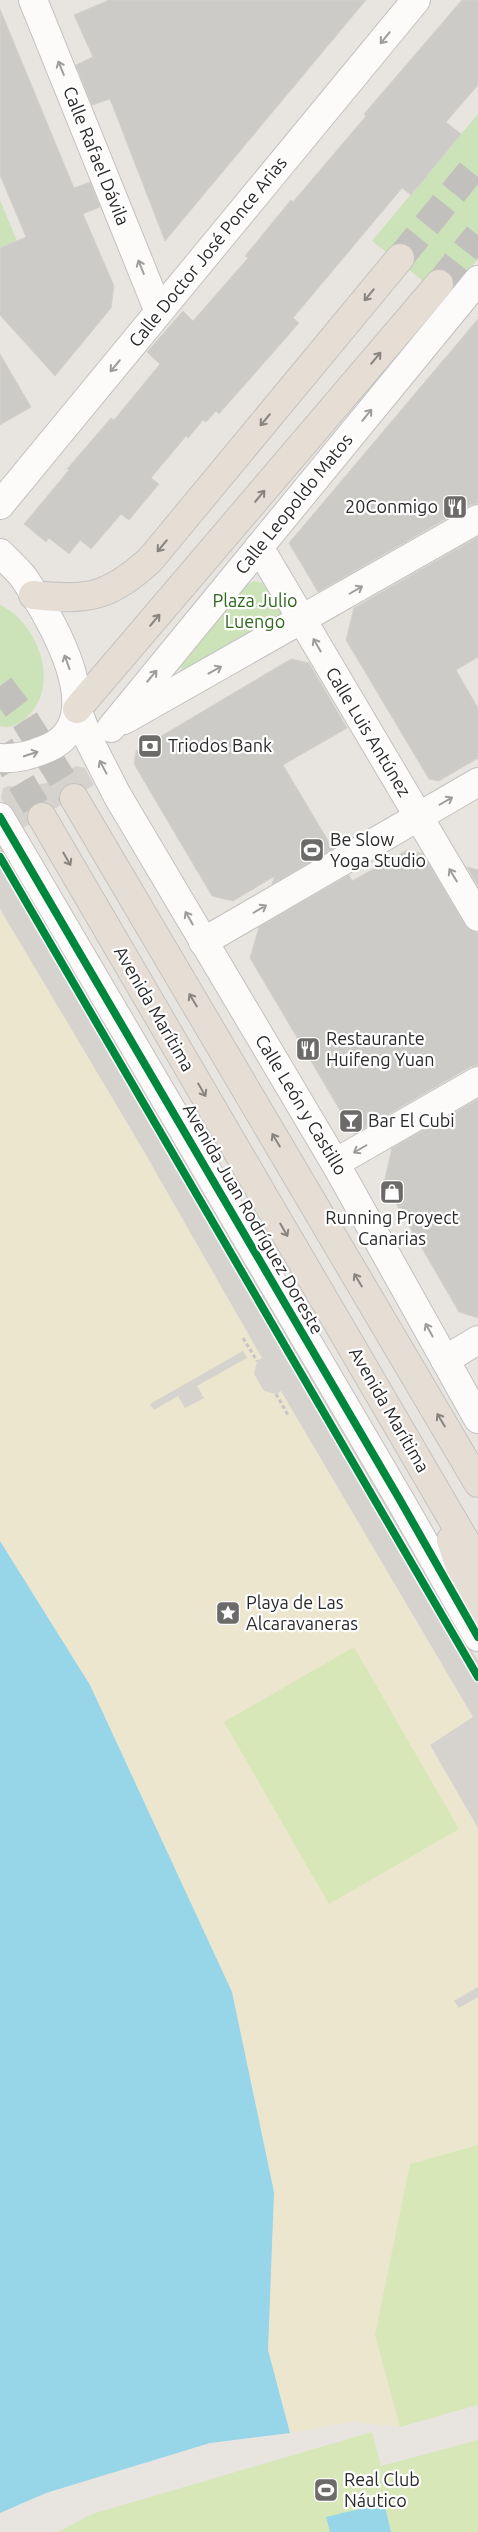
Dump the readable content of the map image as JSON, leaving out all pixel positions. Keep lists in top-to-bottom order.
{
  "streets": {
    "highway": ["Avenida Marítima"],
    "street": [
      "Calle Rafael Dávila",
      "Calle Doctor José Ponce Arias",
      "Calle Leopoldo Matos",
      "Calle Luis Antúnez",
      "Calle León y Castillo",
      "Avenida Juan Rodríguez Doreste"
    ]
  },
  "crossings": [
    ["Calle Rafael Dávila", "Calle Doctor José Ponce Arias"],
    ["Calle Leopoldo Matos", "Calle Luis Antúnez"],
    ["Calle Leopoldo Matos", "Calle León y Castillo"]
  ],
  "one_way": [
    "Calle Rafael Dávila",
    "Calle Doctor José Ponce Arias",
    "Calle Luis Antúnez",
    "Calle León y Castillo"
  ],
  "parks": ["Plaza Julio Luengo"],
  "places": {
    "restaurant": ["20Conmigo", "Restaurante Huifeng Yuan"],
    "bank": ["Triodos Bank"],
    "sports": ["Be Slow Yoga Studio", "Real Club Náutico"],
    "bar": ["Bar El Cubi"],
    "shop": ["Running Proyect Canarias"],
    "place": ["Playa de Las Alcaravaneras"]
  }
}
